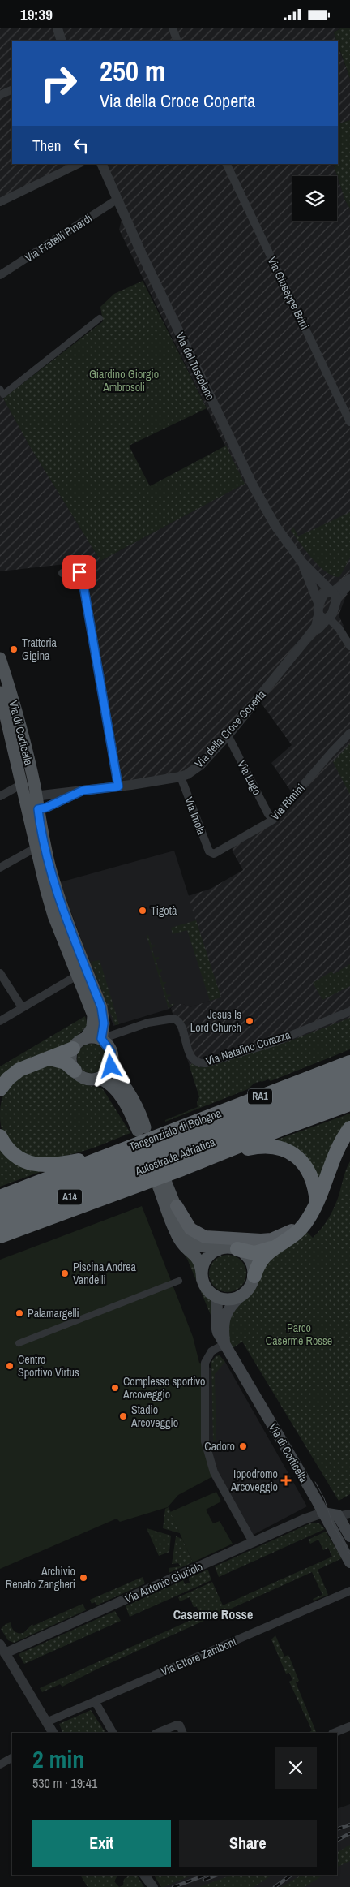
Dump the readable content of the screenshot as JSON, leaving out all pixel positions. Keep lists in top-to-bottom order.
{
  "streets": {
    "highway": [
      "RA1",
      "Tangenziale di Bologna",
      "Autostrada Adriatica",
      "A14"
    ],
    "main road": ["Via di Corticella"],
    "street": [
      "Via Fratelli Pinardi",
      "Via Giuseppe Brini",
      "Via del Tuscolano",
      "Via della Croce Coperta",
      "Via Lugo",
      "Via Rimini",
      "Via Imola",
      "Via Natalino Corazza",
      "Via Antonio Giuriolo",
      "Via Ettore Zaniboni"
    ]
  },
  "crossings": [
    ["Via Fratelli Pinardi", "Via del Tuscolano"],
    ["Via del Tuscolano", "Via della Croce Coperta"],
    ["Via della Croce Coperta", "Via di Corticella"],
    ["Via della Croce Coperta", "Via Lugo"],
    ["Via della Croce Coperta", "Via Imola"],
    ["Via di Corticella", "Via Natalino Corazza"],
    ["Via di Corticella", "Via Antonio Giuriolo"],
    ["Via Lugo", "Via Rimini"],
    ["Via Rimini", "Via Imola"],
    ["Tangenziale di Bologna", "Autostrada Adriatica"]
  ],
  "districts": ["Caserme Rosse"],
  "parks": ["Giardino Giorgio Ambrosoli", "Parco Caserme Rosse"],
  "places": {
    "other": [
      "Trattoria Gigina",
      "Tigotà",
      "Jesus Is Lord Church",
      "Piscina Andrea Vandelli",
      "Palamargelli",
      "Centro Sportivo Virtus",
      "Complesso sportivo Arcoveggio",
      "Stadio Arcoveggio",
      "Cadoro",
      "Archivio Renato Zangheri"
    ],
    "health": ["Ippodromo Arcoveggio"]
  },
  "page": {
    "status": "19:39",
    "turn": ["250 m", "Via della Croce Coperta"],
    "then": "Then",
    "heading": ["2 min", "530 m · 19:41"],
    "buttons": ["Exit", "Share"]
  }
}
